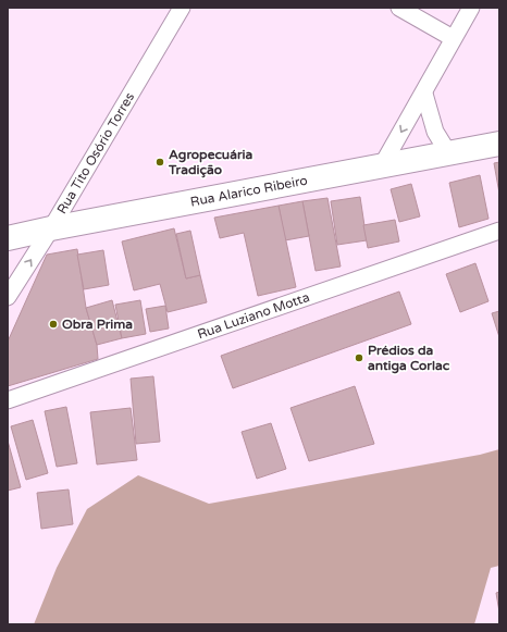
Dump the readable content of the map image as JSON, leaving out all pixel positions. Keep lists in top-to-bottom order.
{
  "streets": {
    "main road": ["Rua Alarico Ribeiro"],
    "street": ["Rua Tito Osório Torres", "Rua Luziano Motta"]
  },
  "crossings": [
    ["Rua Tito Osório Torres", "Rua Alarico Ribeiro"]
  ],
  "places": ["Agropecuária Tradição", "Obra Prima", "Prédios da antiga Corlac"]
}
